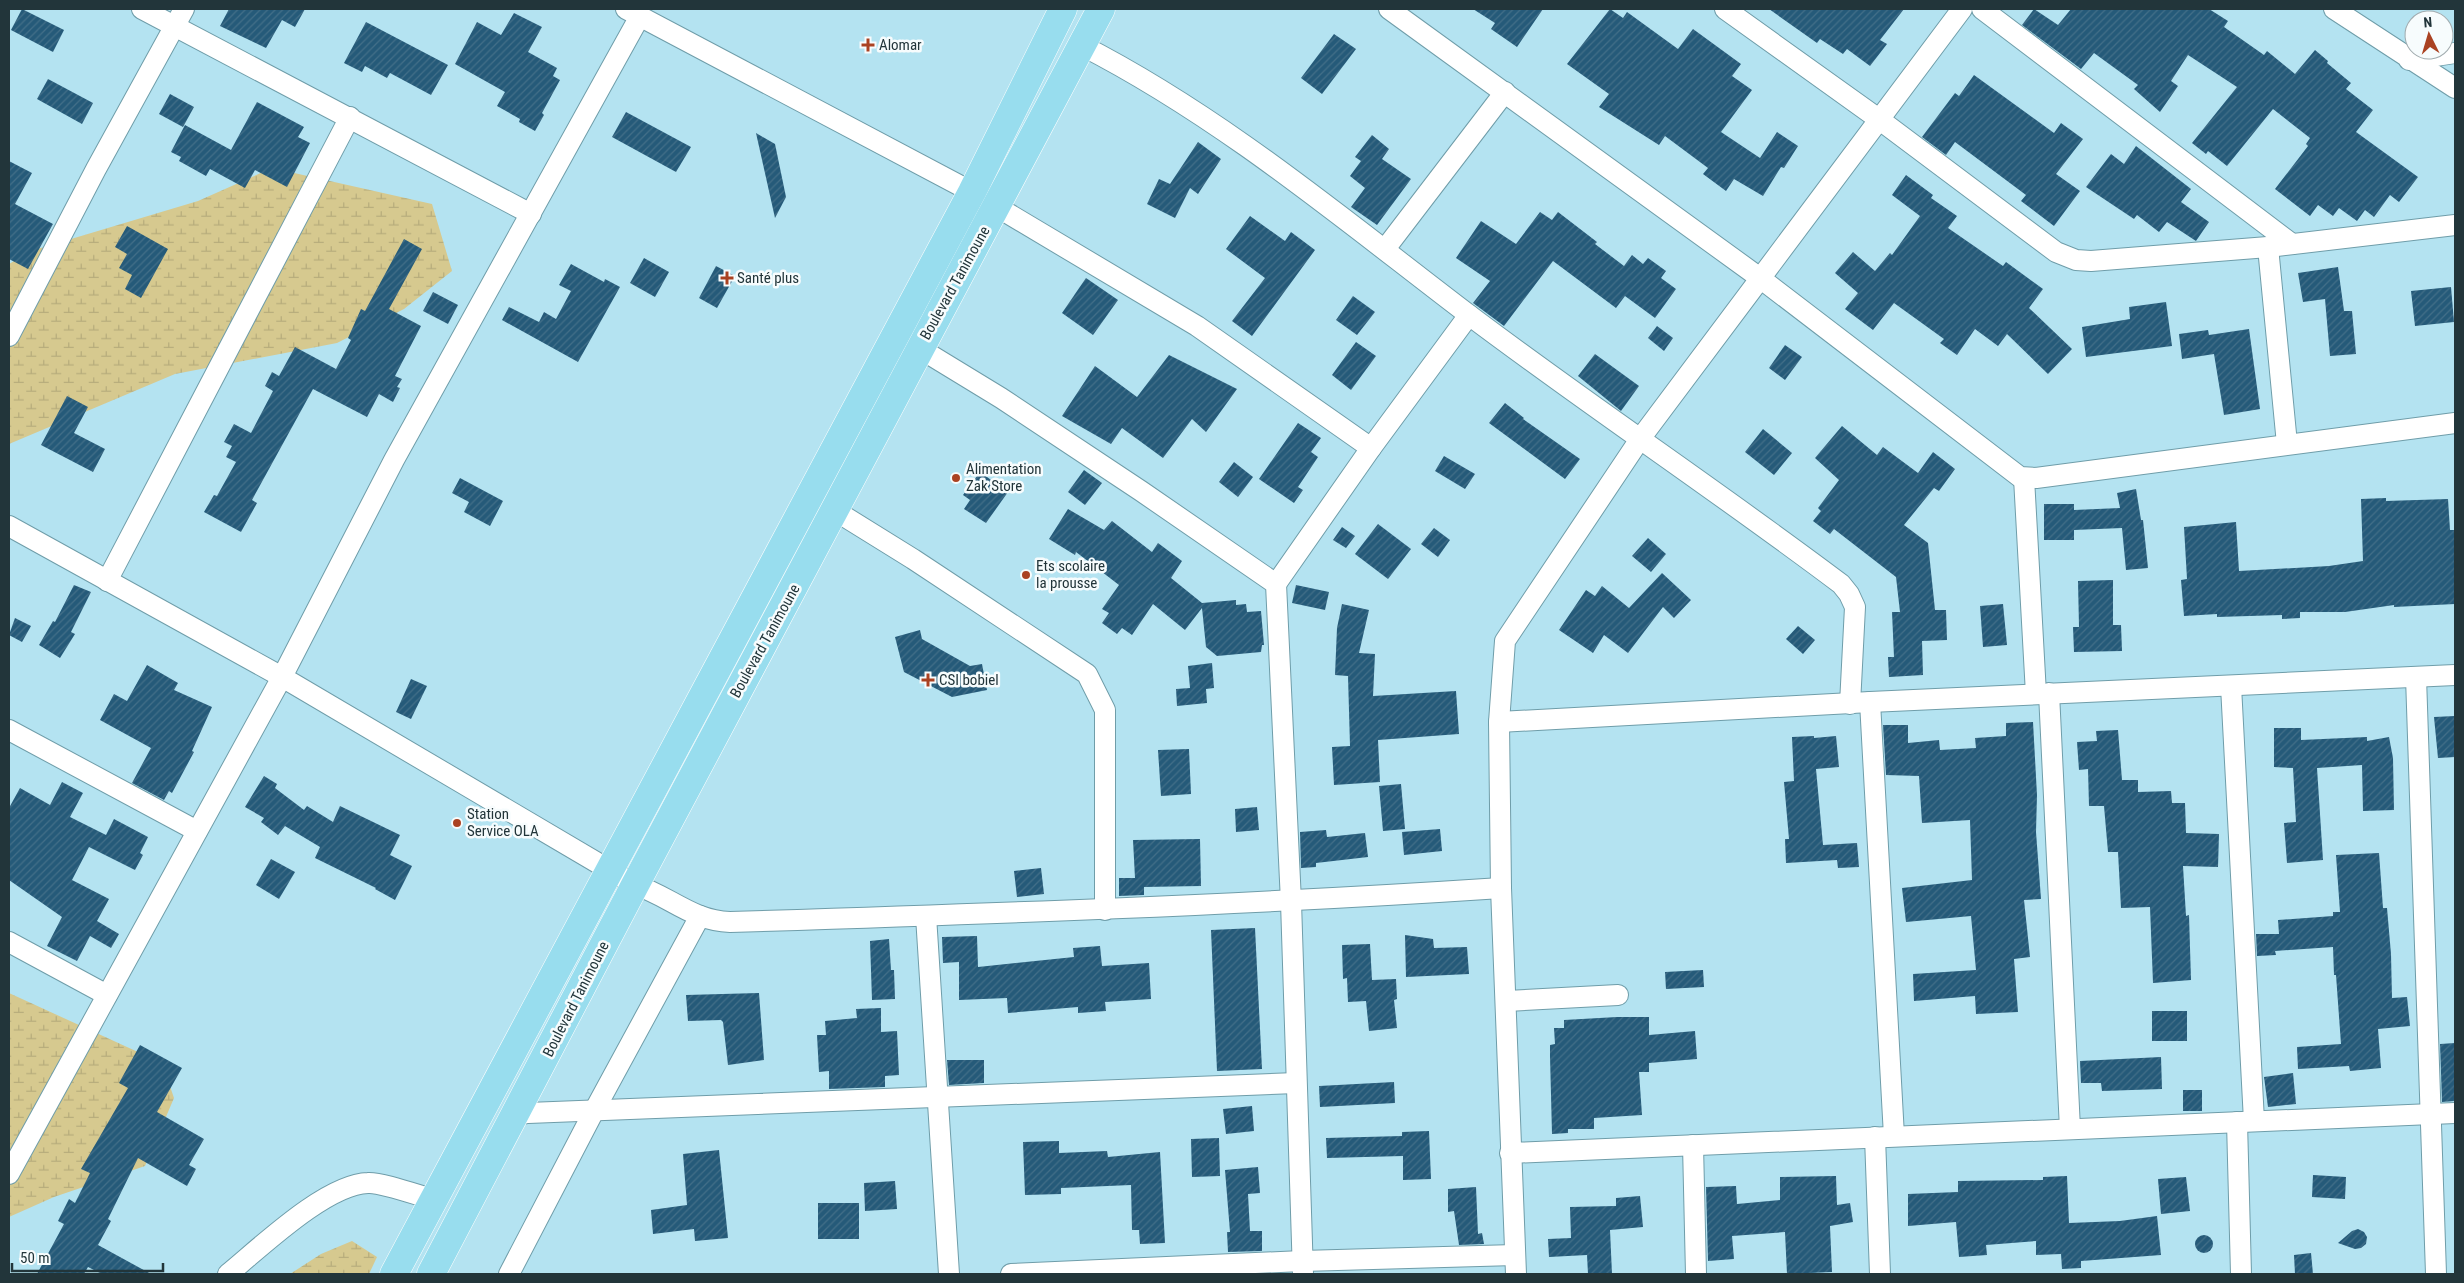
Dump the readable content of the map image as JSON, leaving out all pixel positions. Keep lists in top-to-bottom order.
{
  "streets": {
    "main road": ["Boulevard Tanimoune"]
  },
  "places": {
    "health": ["Alomar", "Santé plus", "CSI bobiel"],
    "other": ["Alimentation Zak Store", "Ets scolaire la prousse", "Station Service OLA"]
  },
  "scale_bar": "50 m",
  "north": "top"
}
